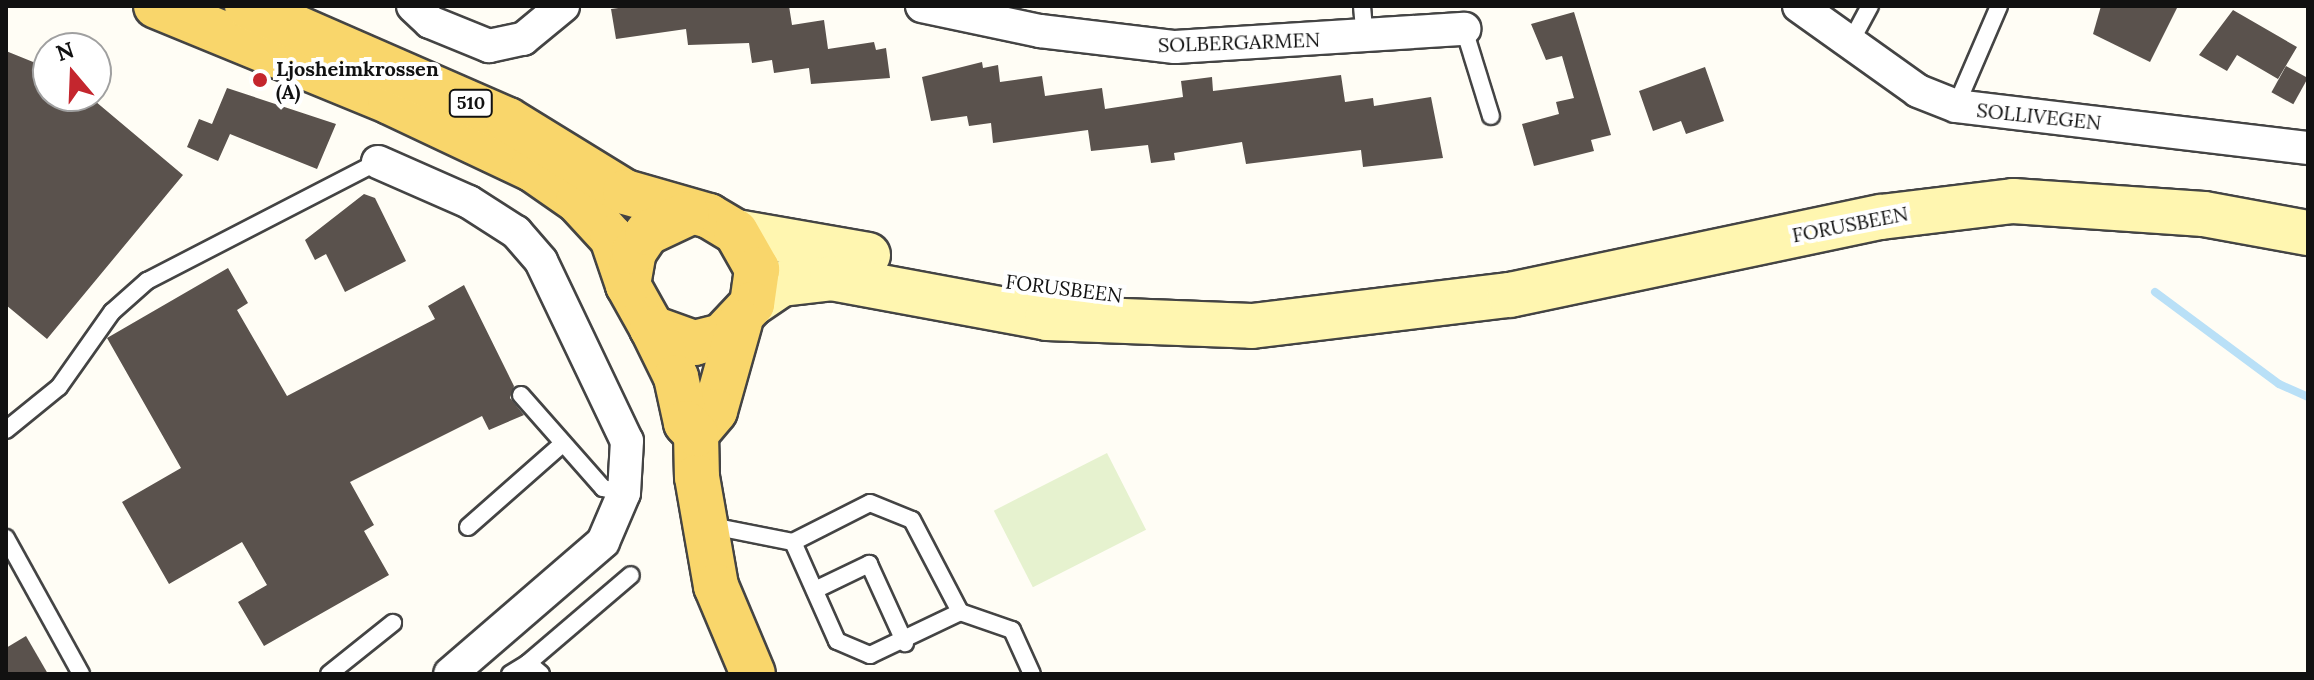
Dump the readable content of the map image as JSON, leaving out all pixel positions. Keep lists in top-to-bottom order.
{
  "streets": {
    "main road": ["510", "FORUSBEEN"],
    "street": ["SOLBERGARMEN", "SOLLIVEGEN"]
  },
  "crossings": [
    ["510", "FORUSBEEN"]
  ],
  "places": ["Ljosheimkrossen (A)"],
  "north": "top"
}
